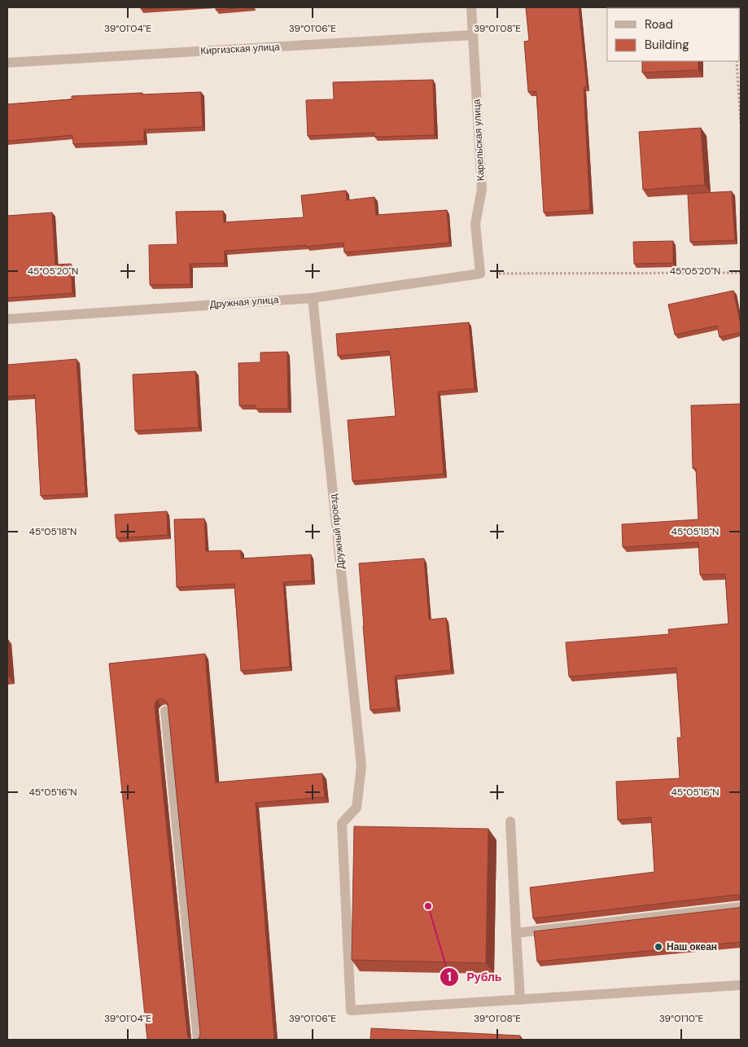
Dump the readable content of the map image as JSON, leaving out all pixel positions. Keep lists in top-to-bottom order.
{
  "streets": {
    "street": [
      "Киргизская улица",
      "Карельская улица",
      "Дружная улица",
      "Дружный проезд"
    ]
  },
  "crossings": [
    ["Киргизская улица", "Карельская улица"],
    ["Карельская улица", "Дружная улица"],
    ["Дружная улица", "Дружный проезд"]
  ],
  "places": ["Рубль", "Наш океан"],
  "legend": ["Road", "Building"],
  "coordinates": [
    "39°01'04\"E",
    "39°01'06\"E",
    "39°01'08\"E",
    "45°05'20\"N",
    "45°05'18\"N",
    "45°05'16\"N",
    "39°01'10\"E"
  ]
}
